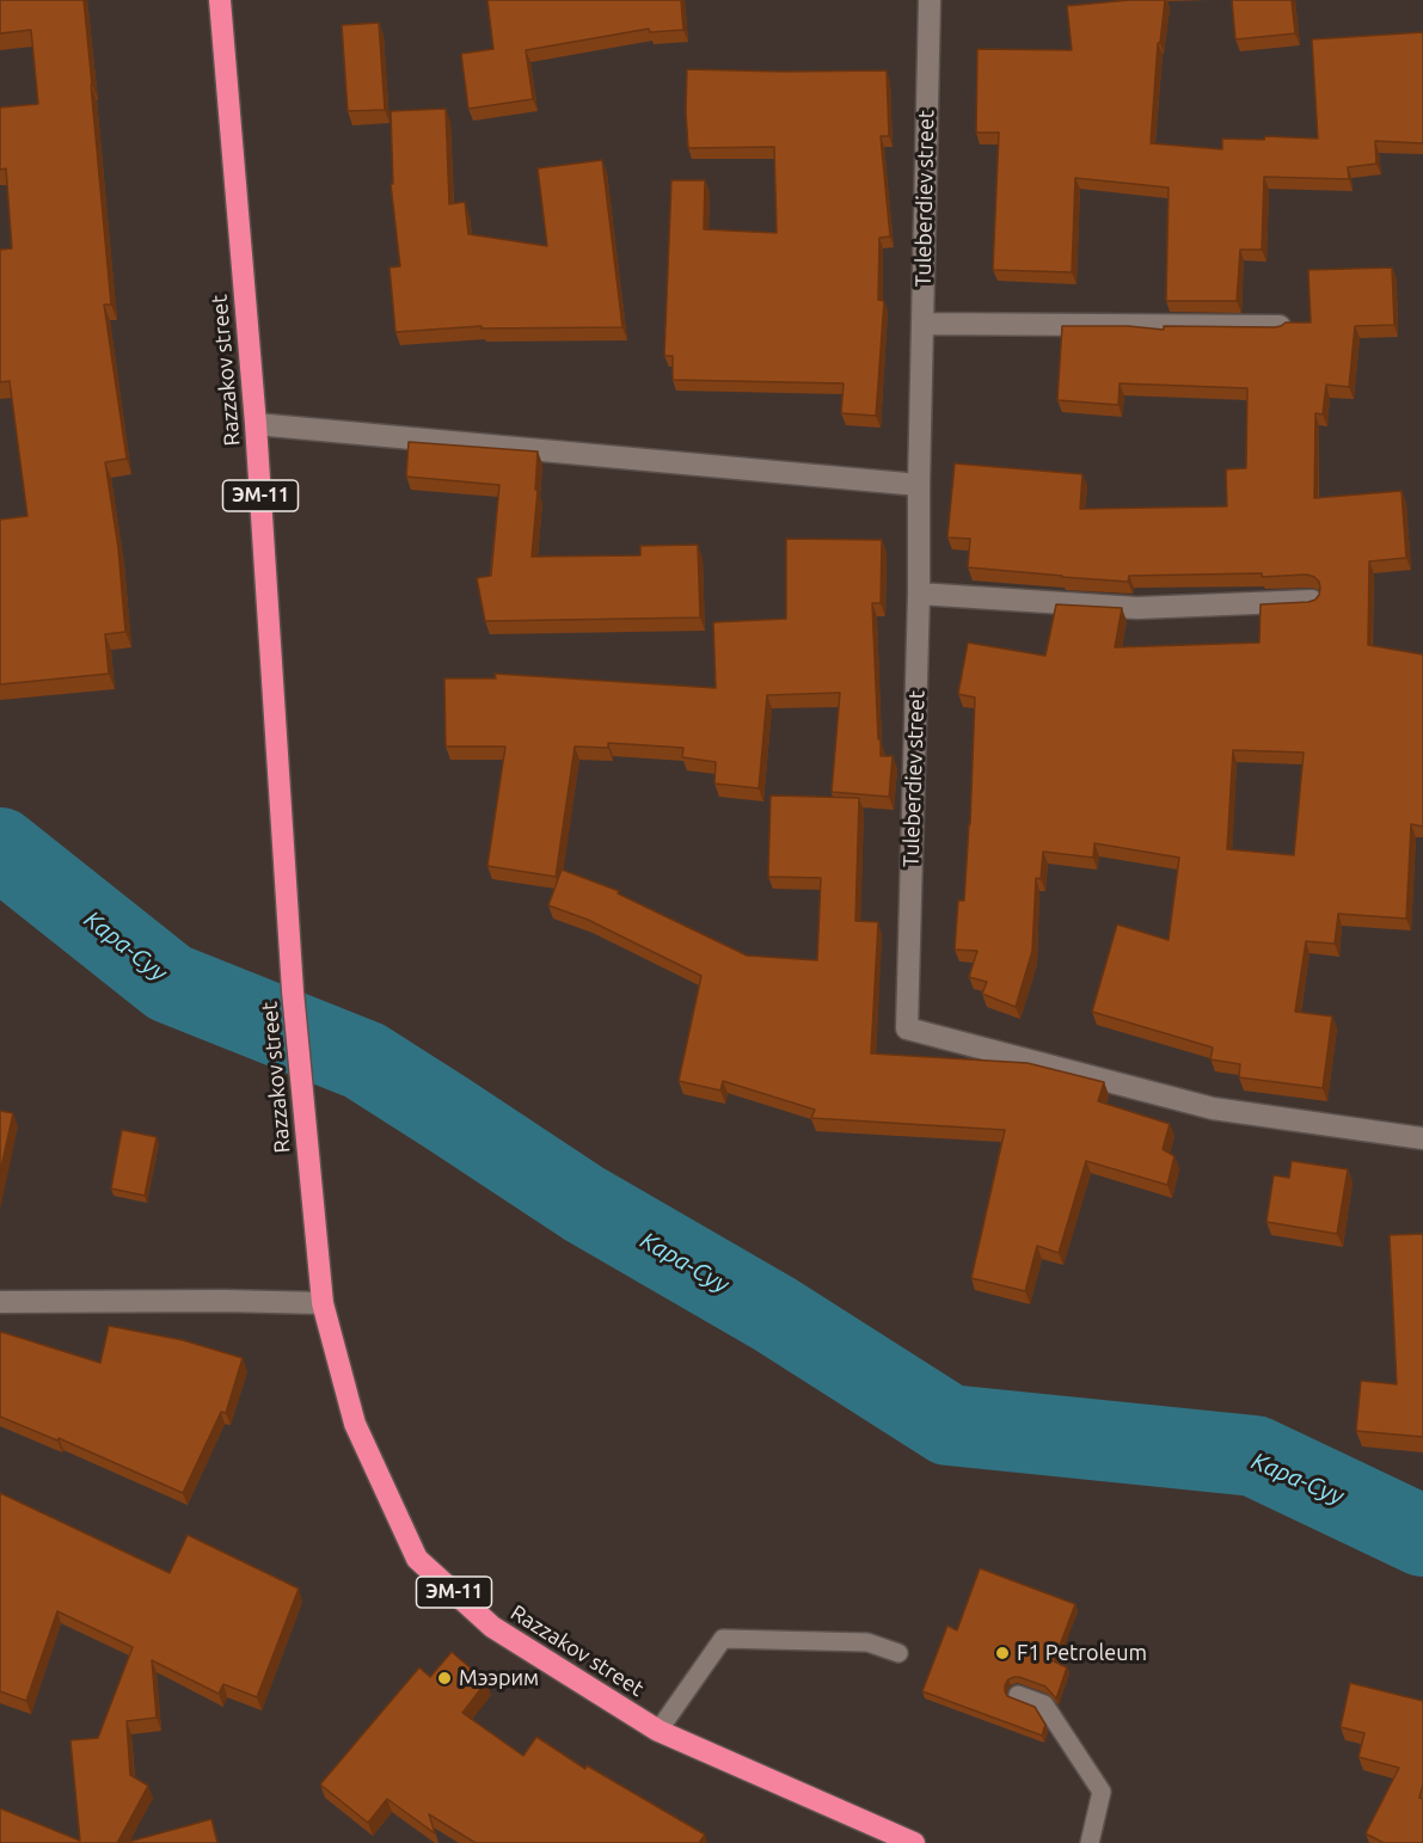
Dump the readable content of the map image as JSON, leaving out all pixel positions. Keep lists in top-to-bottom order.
{
  "streets": {
    "highway": ["Razzakov street", "ЭМ-11"],
    "street": ["Tuleberdiev street"]
  },
  "water": ["Кара-Суу"],
  "places": ["F1 Petroleum", "Мээрим"]
}
